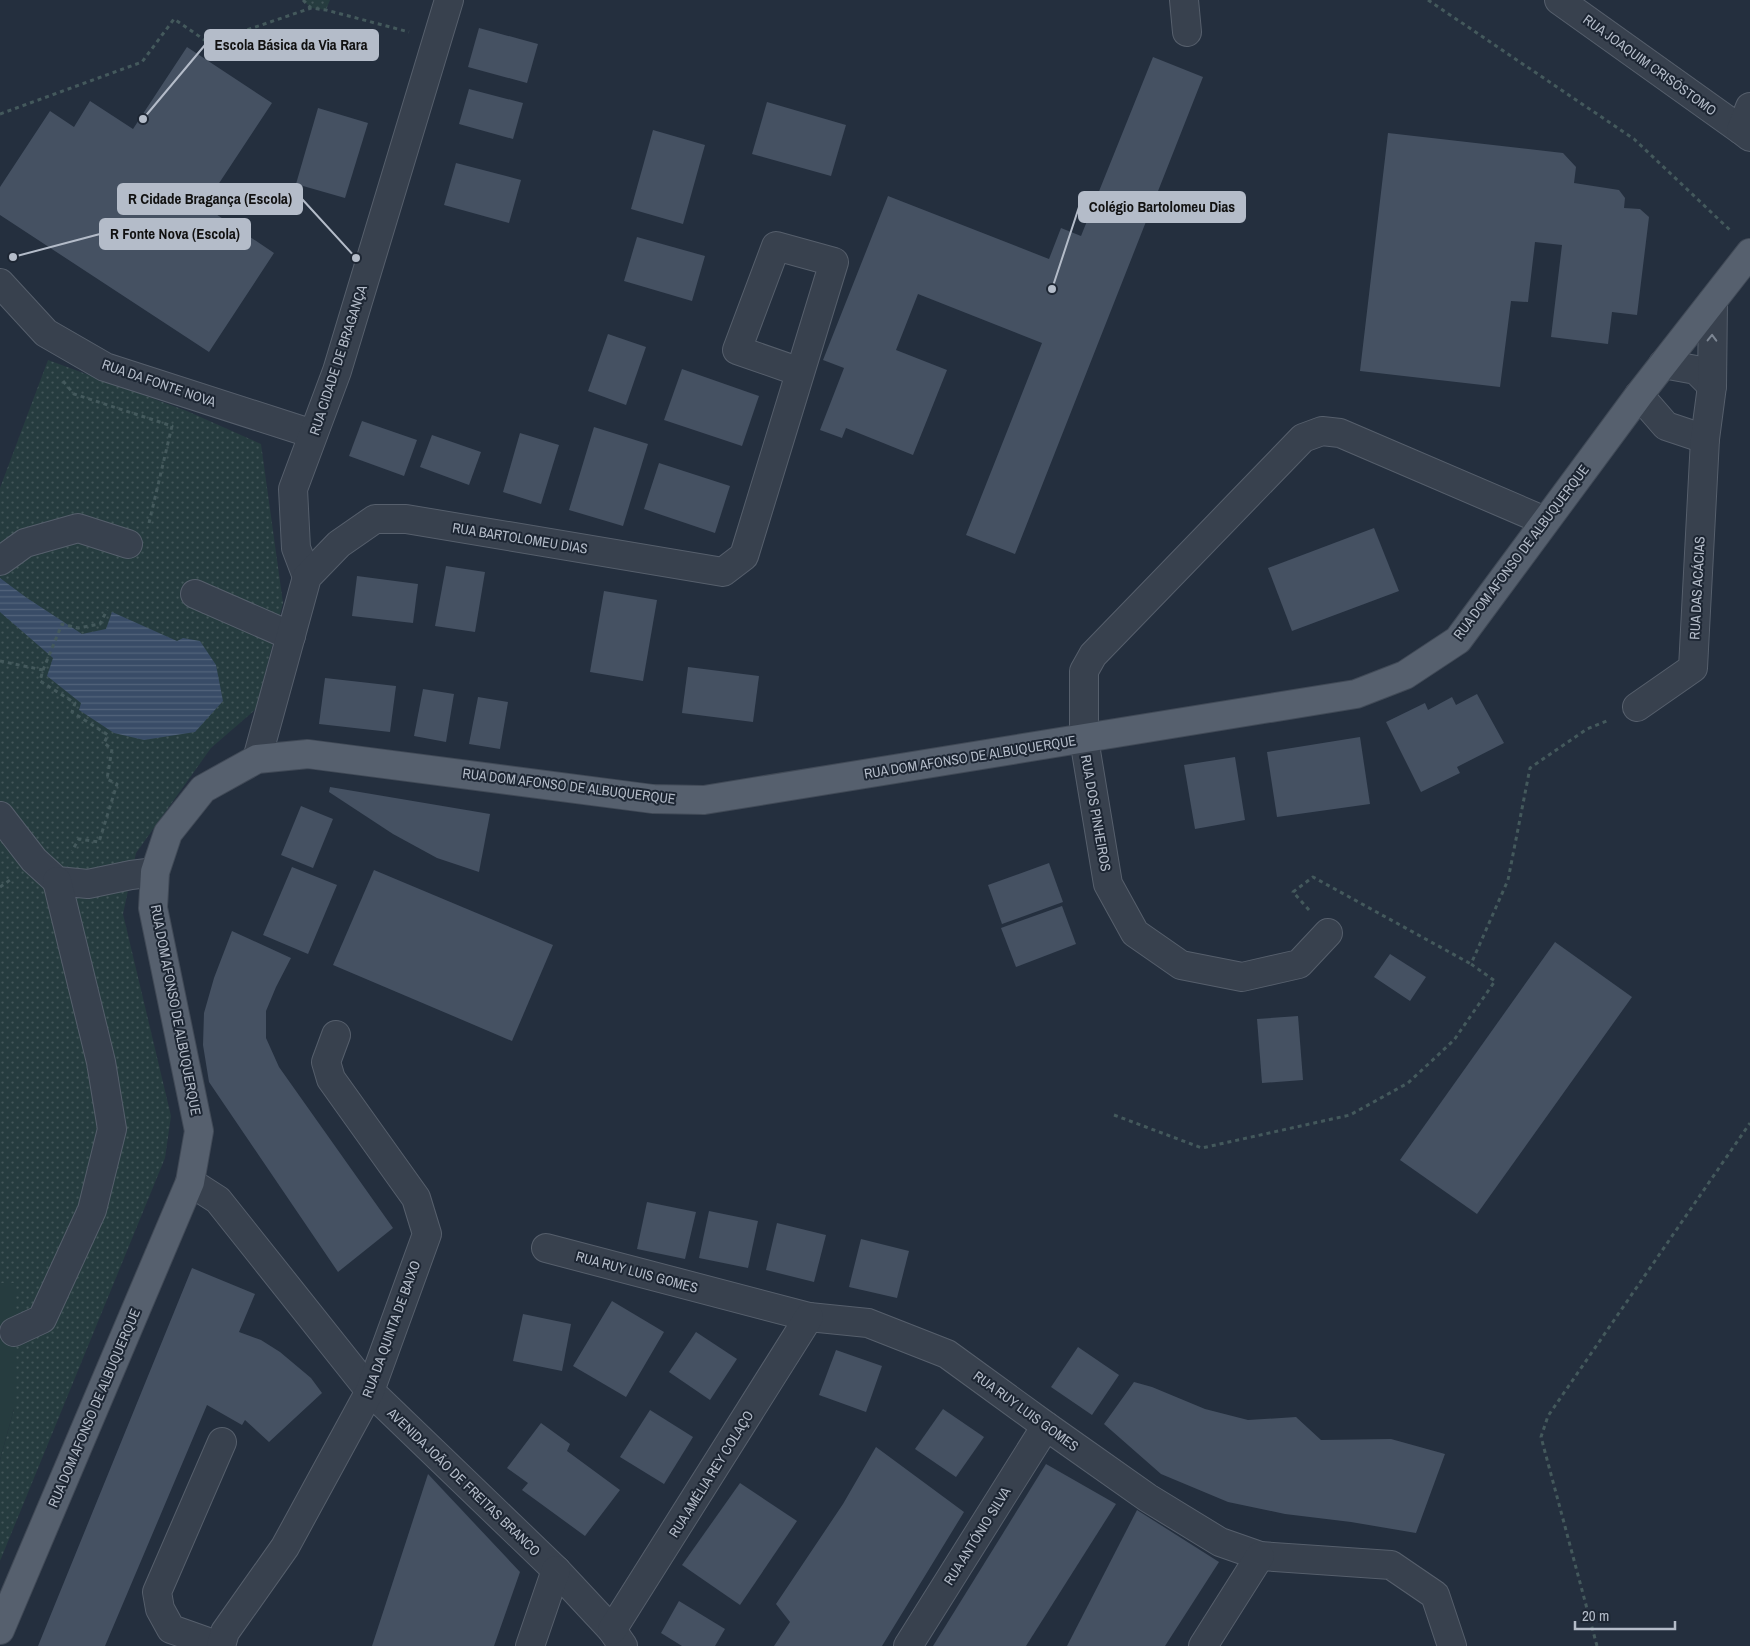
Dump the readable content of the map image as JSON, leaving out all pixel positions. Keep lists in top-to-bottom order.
{
  "streets": {
    "main road": ["RUA DOM AFONSO DE ALBUQUERQUE"],
    "street": [
      "RUA JOAQUIM CRISÓSTOMO",
      "RUA CIDADE DE BRAGANÇA",
      "RUA DA FONTE NOVA",
      "RUA BARTOLOMEU DIAS",
      "RUA DAS ACÁCIAS",
      "RUA DOS PINHEIROS",
      "RUA RUY LUIS GOMES",
      "RUA DA QUINTA DE BAIXO",
      "RUA AMÉLIA REY COLAÇO",
      "AVENIDA JOÃO DE FREITAS BRANCO",
      "RUA ANTÓNIO SILVA"
    ]
  },
  "crossings": [
    ["RUA CIDADE DE BRAGANÇA", "RUA DA FONTE NOVA"],
    ["RUA CIDADE DE BRAGANÇA", "RUA BARTOLOMEU DIAS"],
    ["RUA BARTOLOMEU DIAS", "RUA DOM AFONSO DE ALBUQUERQUE"],
    ["RUA DOM AFONSO DE ALBUQUERQUE", "RUA DAS ACÁCIAS"],
    ["RUA DOM AFONSO DE ALBUQUERQUE", "RUA DOS PINHEIROS"],
    ["RUA DOM AFONSO DE ALBUQUERQUE", "AVENIDA JOÃO DE FREITAS BRANCO"],
    ["RUA RUY LUIS GOMES", "RUA AMÉLIA REY COLAÇO"],
    ["RUA RUY LUIS GOMES", "RUA ANTÓNIO SILVA"],
    ["RUA DA QUINTA DE BAIXO", "AVENIDA JOÃO DE FREITAS BRANCO"],
    ["RUA AMÉLIA REY COLAÇO", "AVENIDA JOÃO DE FREITAS BRANCO"]
  ],
  "places": [
    "Escola Básica da Via Rara",
    "R Fonte Nova (Escola)",
    "R Cidade Bragança (Escola)",
    "Colégio Bartolomeu Dias"
  ],
  "scale_bar": "20 m"
}
